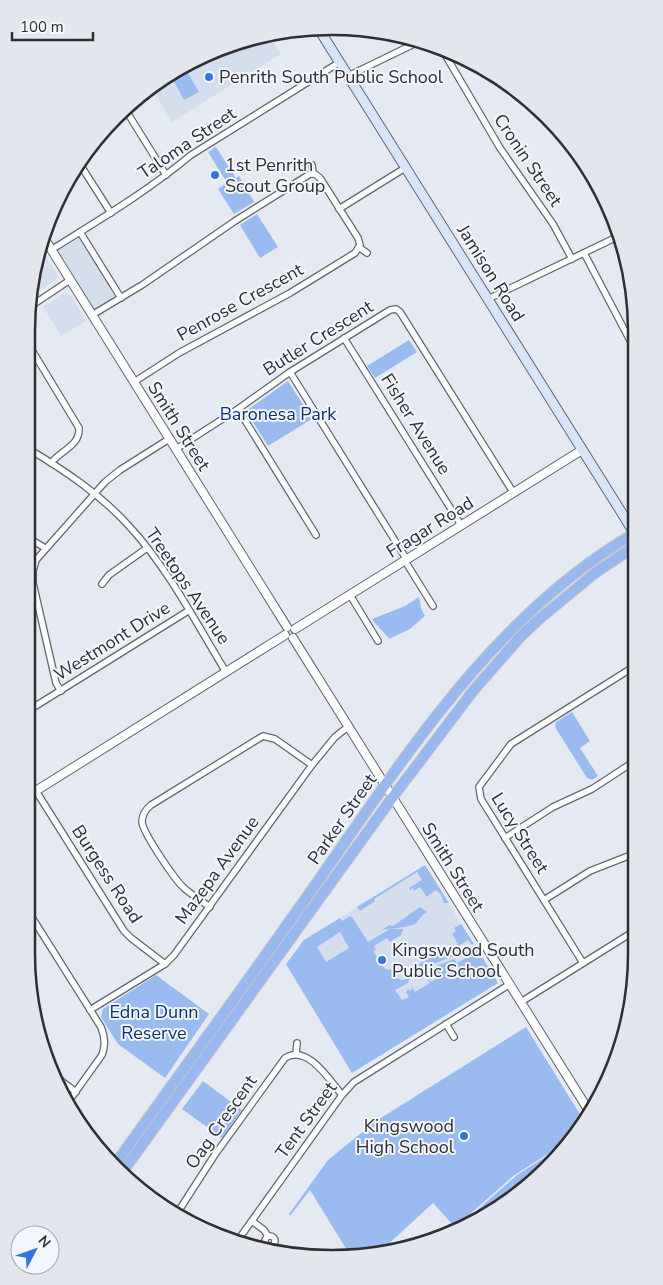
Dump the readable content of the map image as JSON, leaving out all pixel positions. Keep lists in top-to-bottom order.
{
  "streets": {
    "highway": ["Parker Street"],
    "main road": ["Jamison Road"],
    "street": [
      "Taloma Street",
      "Cronin Street",
      "Penrose Crescent",
      "Butler Crescent",
      "Fisher Avenue",
      "Smith Street",
      "Fragar Road",
      "Treetops Avenue",
      "Westmont Drive",
      "Lucy Street",
      "Mazepa Avenue",
      "Burgess Road",
      "Tent Street",
      "Oag Crescent"
    ]
  },
  "crossings": [
    ["Taloma Street", "Jamison Road"],
    ["Taloma Street", "Smith Street"],
    ["Jamison Road", "Fragar Road"],
    ["Penrose Crescent", "Smith Street"],
    ["Butler Crescent", "Fisher Avenue"],
    ["Butler Crescent", "Smith Street"],
    ["Butler Crescent", "Fragar Road"],
    ["Fisher Avenue", "Fragar Road"],
    ["Smith Street", "Fragar Road"],
    ["Smith Street", "Parker Street"],
    ["Smith Street", "Mazepa Avenue"],
    ["Smith Street", "Tent Street"],
    ["Fragar Road", "Treetops Avenue"],
    ["Fragar Road", "Burgess Road"],
    ["Treetops Avenue", "Westmont Drive"],
    ["Mazepa Avenue", "Burgess Road"]
  ],
  "parks": ["Baronesa Park", "Edna Dunn Reserve"],
  "places": [
    "Penrith South Public School",
    "1st Penrith Scout Group",
    "Kingswood South Public School",
    "Kingswood High School"
  ],
  "scale_bar": "100 m",
  "north": "top right"
}
